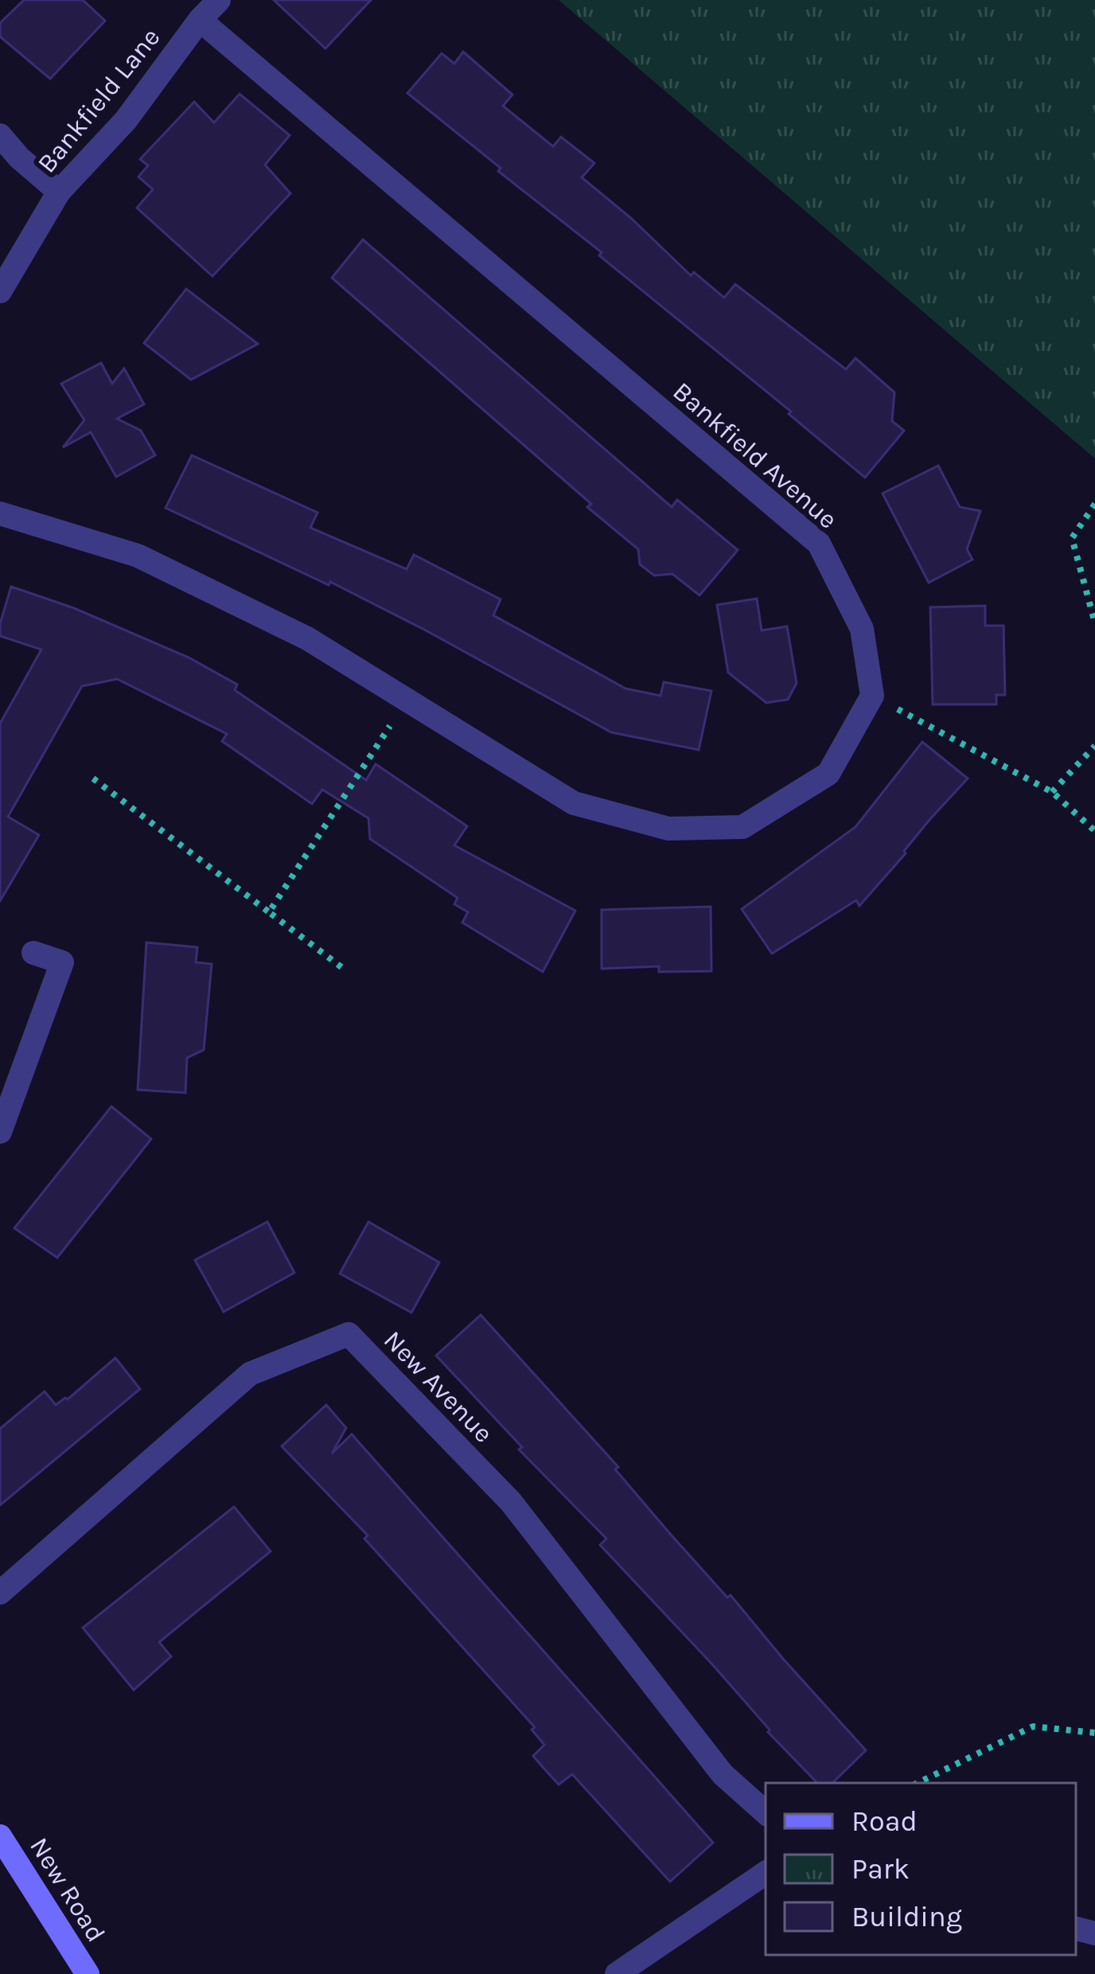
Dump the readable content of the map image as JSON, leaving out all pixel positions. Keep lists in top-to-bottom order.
{
  "streets": {
    "street": [
      "Bankfield Lane",
      "Bankfield Avenue",
      "New Avenue",
      "New Road"
    ]
  },
  "crossings": [
    ["Bankfield Lane", "Bankfield Avenue"]
  ],
  "legend": ["Road", "Park", "Building"]
}
